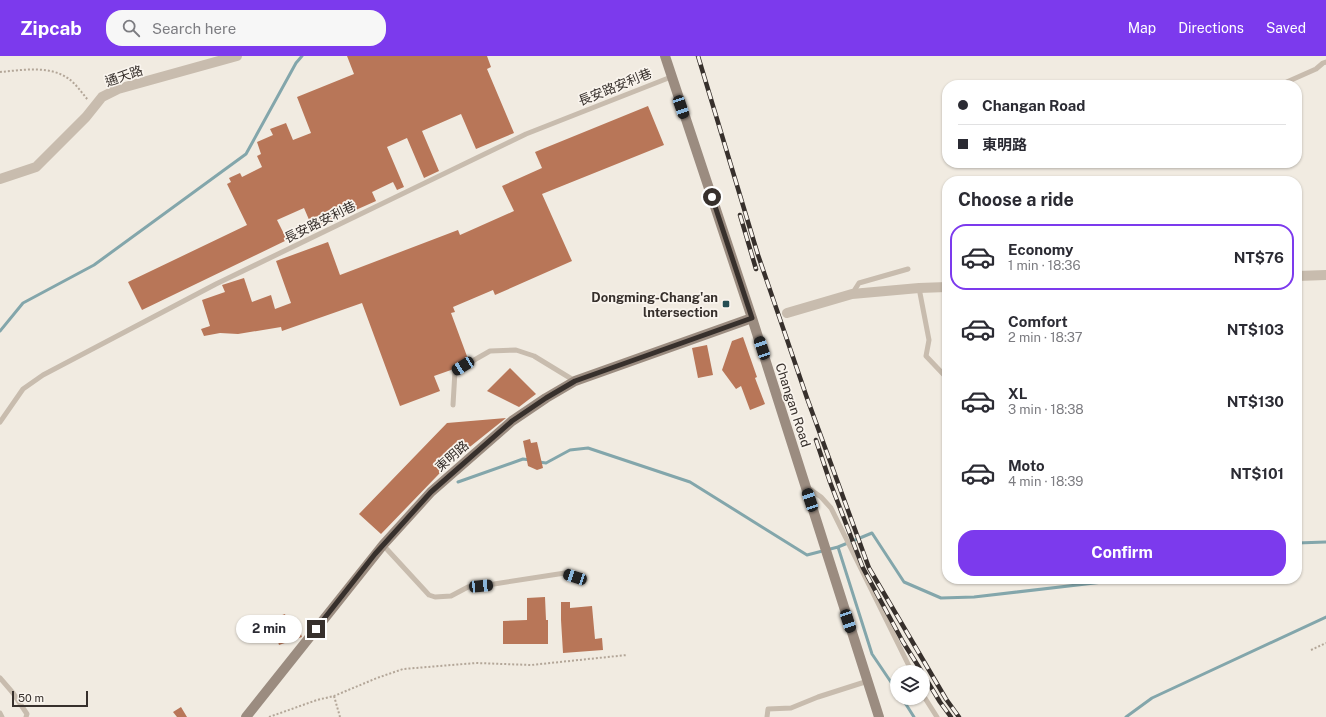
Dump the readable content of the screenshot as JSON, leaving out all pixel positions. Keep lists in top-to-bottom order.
{
  "streets": {
    "main road": ["Changan Road", "東明路"],
    "street": ["通天路"],
    "lane": ["長安路安利巷"]
  },
  "crossings": [
    ["長安路安利巷", "Changan Road"],
    ["Changan Road", "東明路"]
  ],
  "places": {
    "transit": ["Dongming-Chang'an lntersection"]
  },
  "scale_bar": "50 m",
  "page": {
    "header": "Zipcab",
    "search": "Search here",
    "nav": ["Map", "Directions", "Saved"],
    "banner": ["Changan Road", "東明路"],
    "heading": "Choose a ride",
    "list": [
      {
        "name": "Economy",
        "note": "1 min · 18:36",
        "value": "NT$76"
      },
      {
        "name": "Comfort",
        "note": "2 min · 18:37",
        "value": "NT$103"
      },
      {
        "name": "XL",
        "note": "3 min · 18:38",
        "value": "NT$130"
      },
      {
        "name": "Moto",
        "note": "4 min · 18:39",
        "value": "NT$101"
      }
    ],
    "buttons": "Confirm",
    "bubble": "2 min",
    "scale": "50 m"
  }
}
